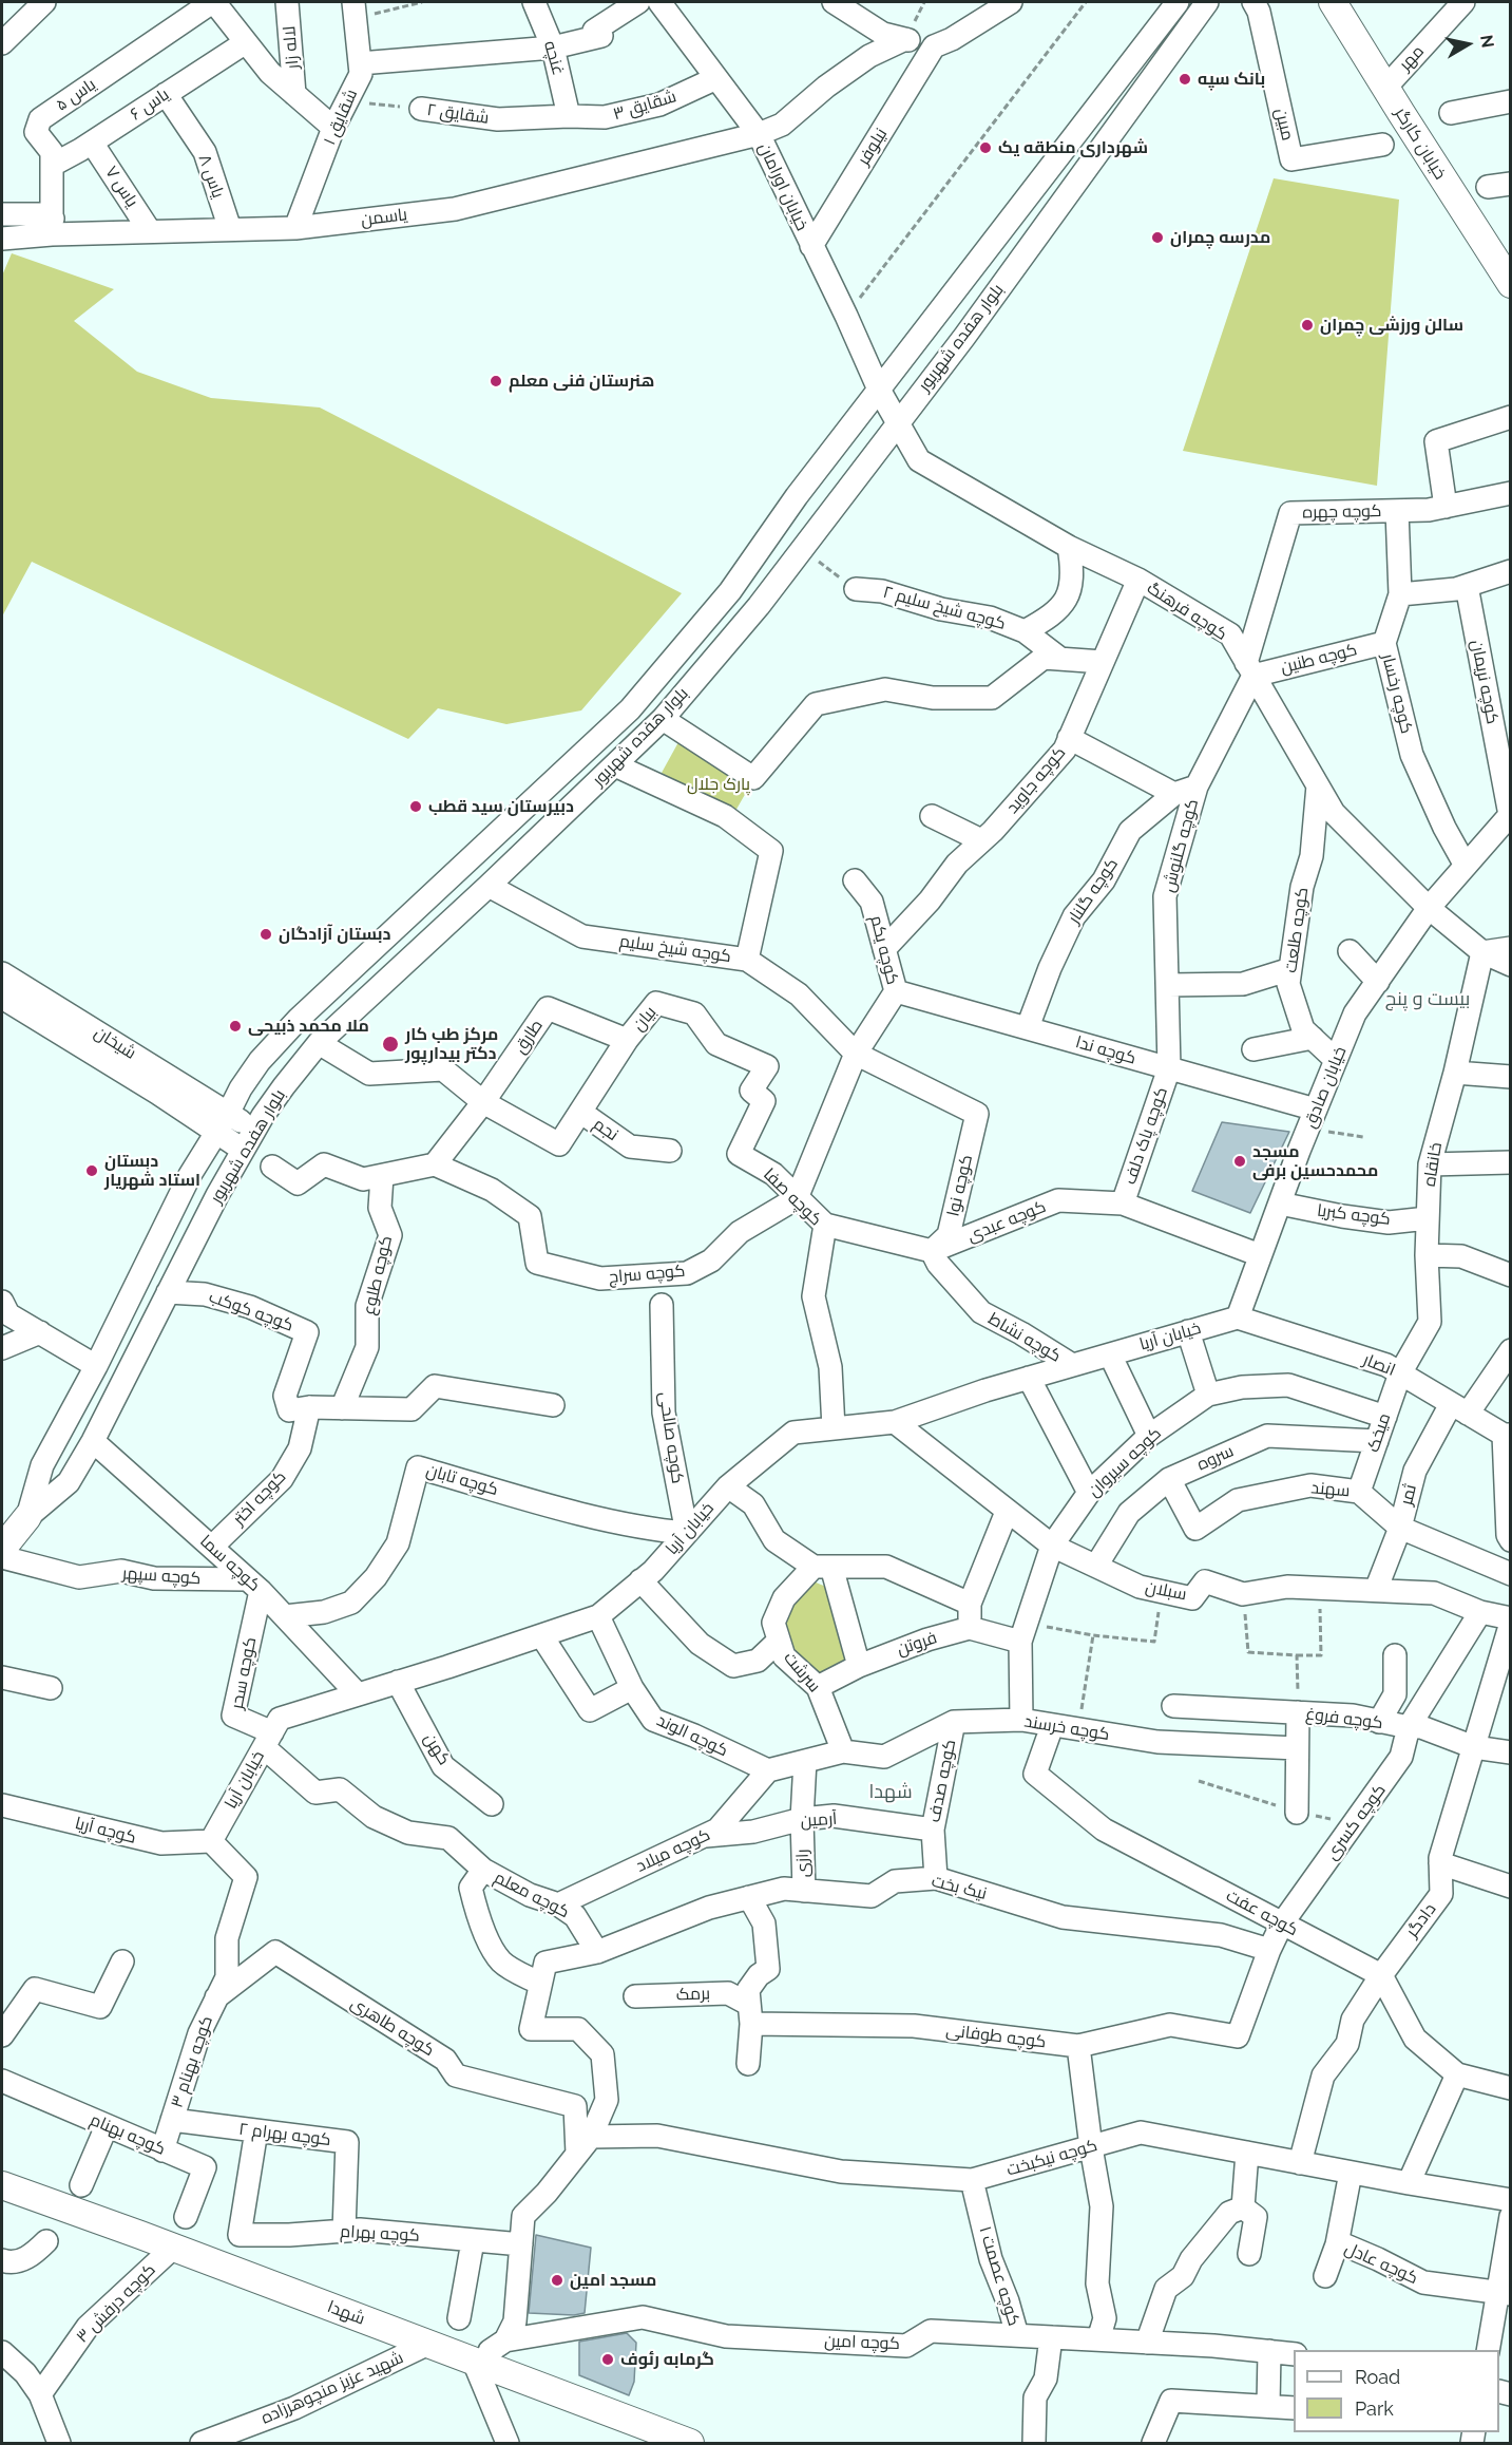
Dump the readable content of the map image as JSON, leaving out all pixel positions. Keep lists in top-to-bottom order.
{
  "streets": {
    "main road": ["خیابان کارگر", "بلوار هفده شهریور", "شهدا"],
    "street": [
      "لاله زار",
      "غنچه",
      "مهر",
      "یاس ۵",
      "یاس ۶",
      "شقایق ۳",
      "شقایق ۲",
      "شقایق ۱",
      "مبین",
      "نیلوفر",
      "یاس ۸",
      "یاس ۷",
      "خیابان اورامان",
      "یاسمن",
      "کوچه چهره",
      "کوچه شیخ سلیم ۲",
      "کوچه فرهنگ",
      "کوچه طنین",
      "کوچه نریمان",
      "کوچه رخسار",
      "کوچه جاوید",
      "کوچه گلنوش",
      "کوچه گلنار",
      "کوچه طلعت",
      "کوچه شیخ سلیم",
      "کوچه یکم",
      "بیان",
      "طارق",
      "شیخان",
      "کوچه ندا",
      "خیابان صادق",
      "نجم",
      "کوچه پاک دلف",
      "خانقاه",
      "کوچه نوا",
      "کوچه صفا",
      "کوچه کبریا",
      "کوچه عبدی",
      "کوچه سراج",
      "کوچه طلوع",
      "کوچه کوکب",
      "خیابان آریا",
      "کوچه نشاط",
      "انصار",
      "میخک",
      "کوچه صالحی",
      "سروه",
      "کوچه سیروان",
      "کوچه تابان",
      "سهند",
      "ثمر",
      "کوچه اختر",
      "کوچه سما",
      "کوچه سپهر",
      "سبلان",
      "فروتن",
      "سرشت",
      "کوچه سحر",
      "کوچه فروغ",
      "کوچه خرسند",
      "کوچه الوند",
      "کهن",
      "کوچه صدف",
      "آرمین",
      "کوچه کسری",
      "کوچه آریا",
      "کوچه میلاد",
      "رازی",
      "نیک بخت",
      "کوچه معلم",
      "کوچه عفت",
      "دادگر",
      "برمک",
      "کوچه طاهری",
      "کوچه طوفانی",
      "کوچه بهنام ۳",
      "کوچه بهنام",
      "کوچه بهرام ۲",
      "کوچه نیکبخت",
      "کوچه بهرام",
      "کوچه عادل",
      "کوچه عصمت ۱",
      "کوچه درفش ۳",
      "کوچه امین",
      "شهید عزیز منچوهرزاده"
    ]
  },
  "crossings": [
    ["غنچه", "شقایق ۳"],
    ["غنچه", "شقایق ۲"],
    ["مهر", "خیابان کارگر"],
    ["یاس ۵", "یاس ۶"],
    ["یاس ۵", "یاسمن"],
    ["یاس ۶", "یاس ۸"],
    ["یاس ۶", "یاس ۷"],
    ["شقایق ۳", "شقایق ۲"],
    ["شقایق ۳", "خیابان اورامان"],
    ["شقایق ۲", "شقایق ۱"],
    ["شقایق ۱", "یاسمن"],
    ["نیلوفر", "خیابان اورامان"],
    ["یاس ۸", "یاسمن"],
    ["یاس ۷", "یاسمن"],
    ["خیابان اورامان", "یاسمن"],
    ["خیابان اورامان", "بلوار هفده شهریور"],
    ["خیابان اورامان", "کوچه فرهنگ"],
    ["بلوار هفده شهریور", "کوچه فرهنگ"],
    ["بلوار هفده شهریور", "کوچه شیخ سلیم"],
    ["بلوار هفده شهریور", "شیخان"],
    ["بلوار هفده شهریور", "کوچه کوکب"],
    ["بلوار هفده شهریور", "کوچه سما"],
    ["کوچه چهره", "کوچه فرهنگ"],
    ["کوچه چهره", "کوچه طنین"],
    ["کوچه چهره", "کوچه رخسار"],
    ["کوچه چهره", "کوچه گلنوش"],
    ["کوچه فرهنگ", "کوچه طنین"],
    ["کوچه فرهنگ", "کوچه جاوید"],
    ["کوچه فرهنگ", "کوچه گلنوش"],
    ["کوچه فرهنگ", "کوچه طلعت"],
    ["کوچه فرهنگ", "خیابان صادق"],
    ["کوچه فرهنگ", "خانقاه"],
    ["کوچه طنین", "کوچه رخسار"],
    ["کوچه طنین", "کوچه گلنوش"],
    ["کوچه نریمان", "خیابان صادق"],
    ["کوچه رخسار", "خیابان صادق"],
    ["کوچه جاوید", "کوچه یکم"],
    ["کوچه گلنوش", "کوچه گلنار"],
    ["کوچه گلنوش", "کوچه ندا"],
    ["کوچه گلنوش", "کوچه پاک دلف"],
    ["کوچه گلنار", "کوچه ندا"],
    ["کوچه طلعت", "خیابان صادق"],
    ["کوچه شیخ سلیم", "کوچه یکم"],
    ["کوچه شیخ سلیم", "کوچه نوا"],
    ["کوچه یکم", "کوچه ندا"],
    ["بیان", "طارق"],
    ["بیان", "نجم"],
    ["بیان", "کوچه صفا"],
    ["طارق", "کوچه سراج"],
    ["کوچه ندا", "خیابان صادق"],
    ["کوچه ندا", "کوچه پاک دلف"],
    ["خیابان صادق", "کوچه کبریا"],
    ["خیابان صادق", "کوچه عبدی"],
    ["خیابان صادق", "خیابان آریا"],
    ["خیابان صادق", "انصار"],
    ["کوچه پاک دلف", "کوچه عبدی"],
    ["خانقاه", "کوچه کبریا"],
    ["خانقاه", "انصار"],
    ["خانقاه", "میخک"],
    ["کوچه نوا", "کوچه عبدی"],
    ["کوچه نوا", "کوچه نشاط"],
    ["کوچه صفا", "کوچه سراج"],
    ["کوچه صفا", "خیابان آریا"],
    ["کوچه عبدی", "کوچه نشاط"],
    ["کوچه کوکب", "کوچه اختر"],
    ["خیابان آریا", "کوچه نشاط"],
    ["خیابان آریا", "انصار"],
    ["خیابان آریا", "کوچه صالحی"],
    ["خیابان آریا", "کوچه تابان"],
    ["خیابان آریا", "کوچه سما"],
    ["خیابان آریا", "سبلان"],
    ["خیابان آریا", "کوچه سحر"],
    ["خیابان آریا", "کوچه الوند"],
    ["خیابان آریا", "کهن"],
    ["خیابان آریا", "کوچه آریا"],
    ["خیابان آریا", "کوچه معلم"],
    ["خیابان آریا", "کوچه بهنام ۳"],
    ["انصار", "میخک"],
    ["انصار", "ثمر"],
    ["میخک", "سروه"],
    ["میخک", "کوچه سیروان"],
    ["میخک", "سهند"],
    ["کوچه صالحی", "کوچه تابان"],
    ["سروه", "سهند"],
    ["سروه", "سبلان"],
    ["کوچه سیروان", "سبلان"],
    ["کوچه سیروان", "کوچه خرسند"],
    ["کوچه تابان", "کوچه سما"],
    ["سهند", "ثمر"],
    ["ثمر", "سبلان"],
    ["کوچه اختر", "کوچه سما"],
    ["کوچه سما", "کوچه سپهر"],
    ["کوچه سما", "کوچه سحر"],
    ["کوچه سپهر", "کوچه سحر"],
    ["سبلان", "کوچه کسری"],
    ["فروتن", "سرشت"],
    ["سرشت", "کوچه خرسند"],
    ["کوچه سحر", "کوچه معلم"],
    ["کوچه فروغ", "کوچه کسری"],
    ["کوچه فروغ", "دادگر"],
    ["کوچه خرسند", "کوچه صدف"],
    ["کوچه خرسند", "کوچه عفت"],
    ["کوچه الوند", "کوچه میلاد"],
    ["کوچه صدف", "آرمین"],
    ["کوچه صدف", "نیک بخت"],
    ["آرمین", "کوچه میلاد"],
    ["آرمین", "رازی"],
    ["کوچه کسری", "نیک بخت"],
    ["کوچه کسری", "کوچه عفت"],
    ["کوچه کسری", "کوچه طوفانی"],
    ["کوچه آریا", "کوچه بهنام ۳"],
    ["کوچه میلاد", "کوچه معلم"],
    ["رازی", "نیک بخت"],
    ["نیک بخت", "کوچه معلم"],
    ["کوچه عفت", "دادگر"],
    ["دادگر", "کوچه نیکبخت"],
    ["برمک", "کوچه طوفانی"],
    ["کوچه طاهری", "کوچه بهنام ۳"],
    ["کوچه طاهری", "کوچه نیکبخت"],
    ["کوچه بهنام ۳", "کوچه بهنام"],
    ["کوچه بهنام ۳", "کوچه بهرام ۲"],
    ["کوچه بهرام ۲", "کوچه بهرام"],
    ["کوچه نیکبخت", "کوچه عادل"],
    ["کوچه نیکبخت", "کوچه عصمت ۱"],
    ["کوچه عصمت ۱", "کوچه امین"],
    ["کوچه درفش ۳", "شهدا"],
    ["شهدا", "کوچه امین"],
    ["شهدا", "شهید عزیز منچوهرزاده"]
  ],
  "districts": ["بیست و پنج", "شهدا"],
  "parks": ["پارک جلال"],
  "places": [
    "بانک سپه",
    "شهرداری منطقه یک",
    "مدرسه چمران",
    "سالن ورزشی چمران",
    "هنرستان فنی معلم",
    "دبیرستان سید قطب",
    "دبستان آزادگان",
    "ملا محمد ذبیحی",
    "مرکز طب کار دکتر بیدارپور",
    "مسجد محمدحسین برفی",
    "دبستان استاد شهریار",
    "مسجد امین",
    "گرمابه رئوف"
  ],
  "legend": ["Road", "Park"],
  "north": "right"
}
